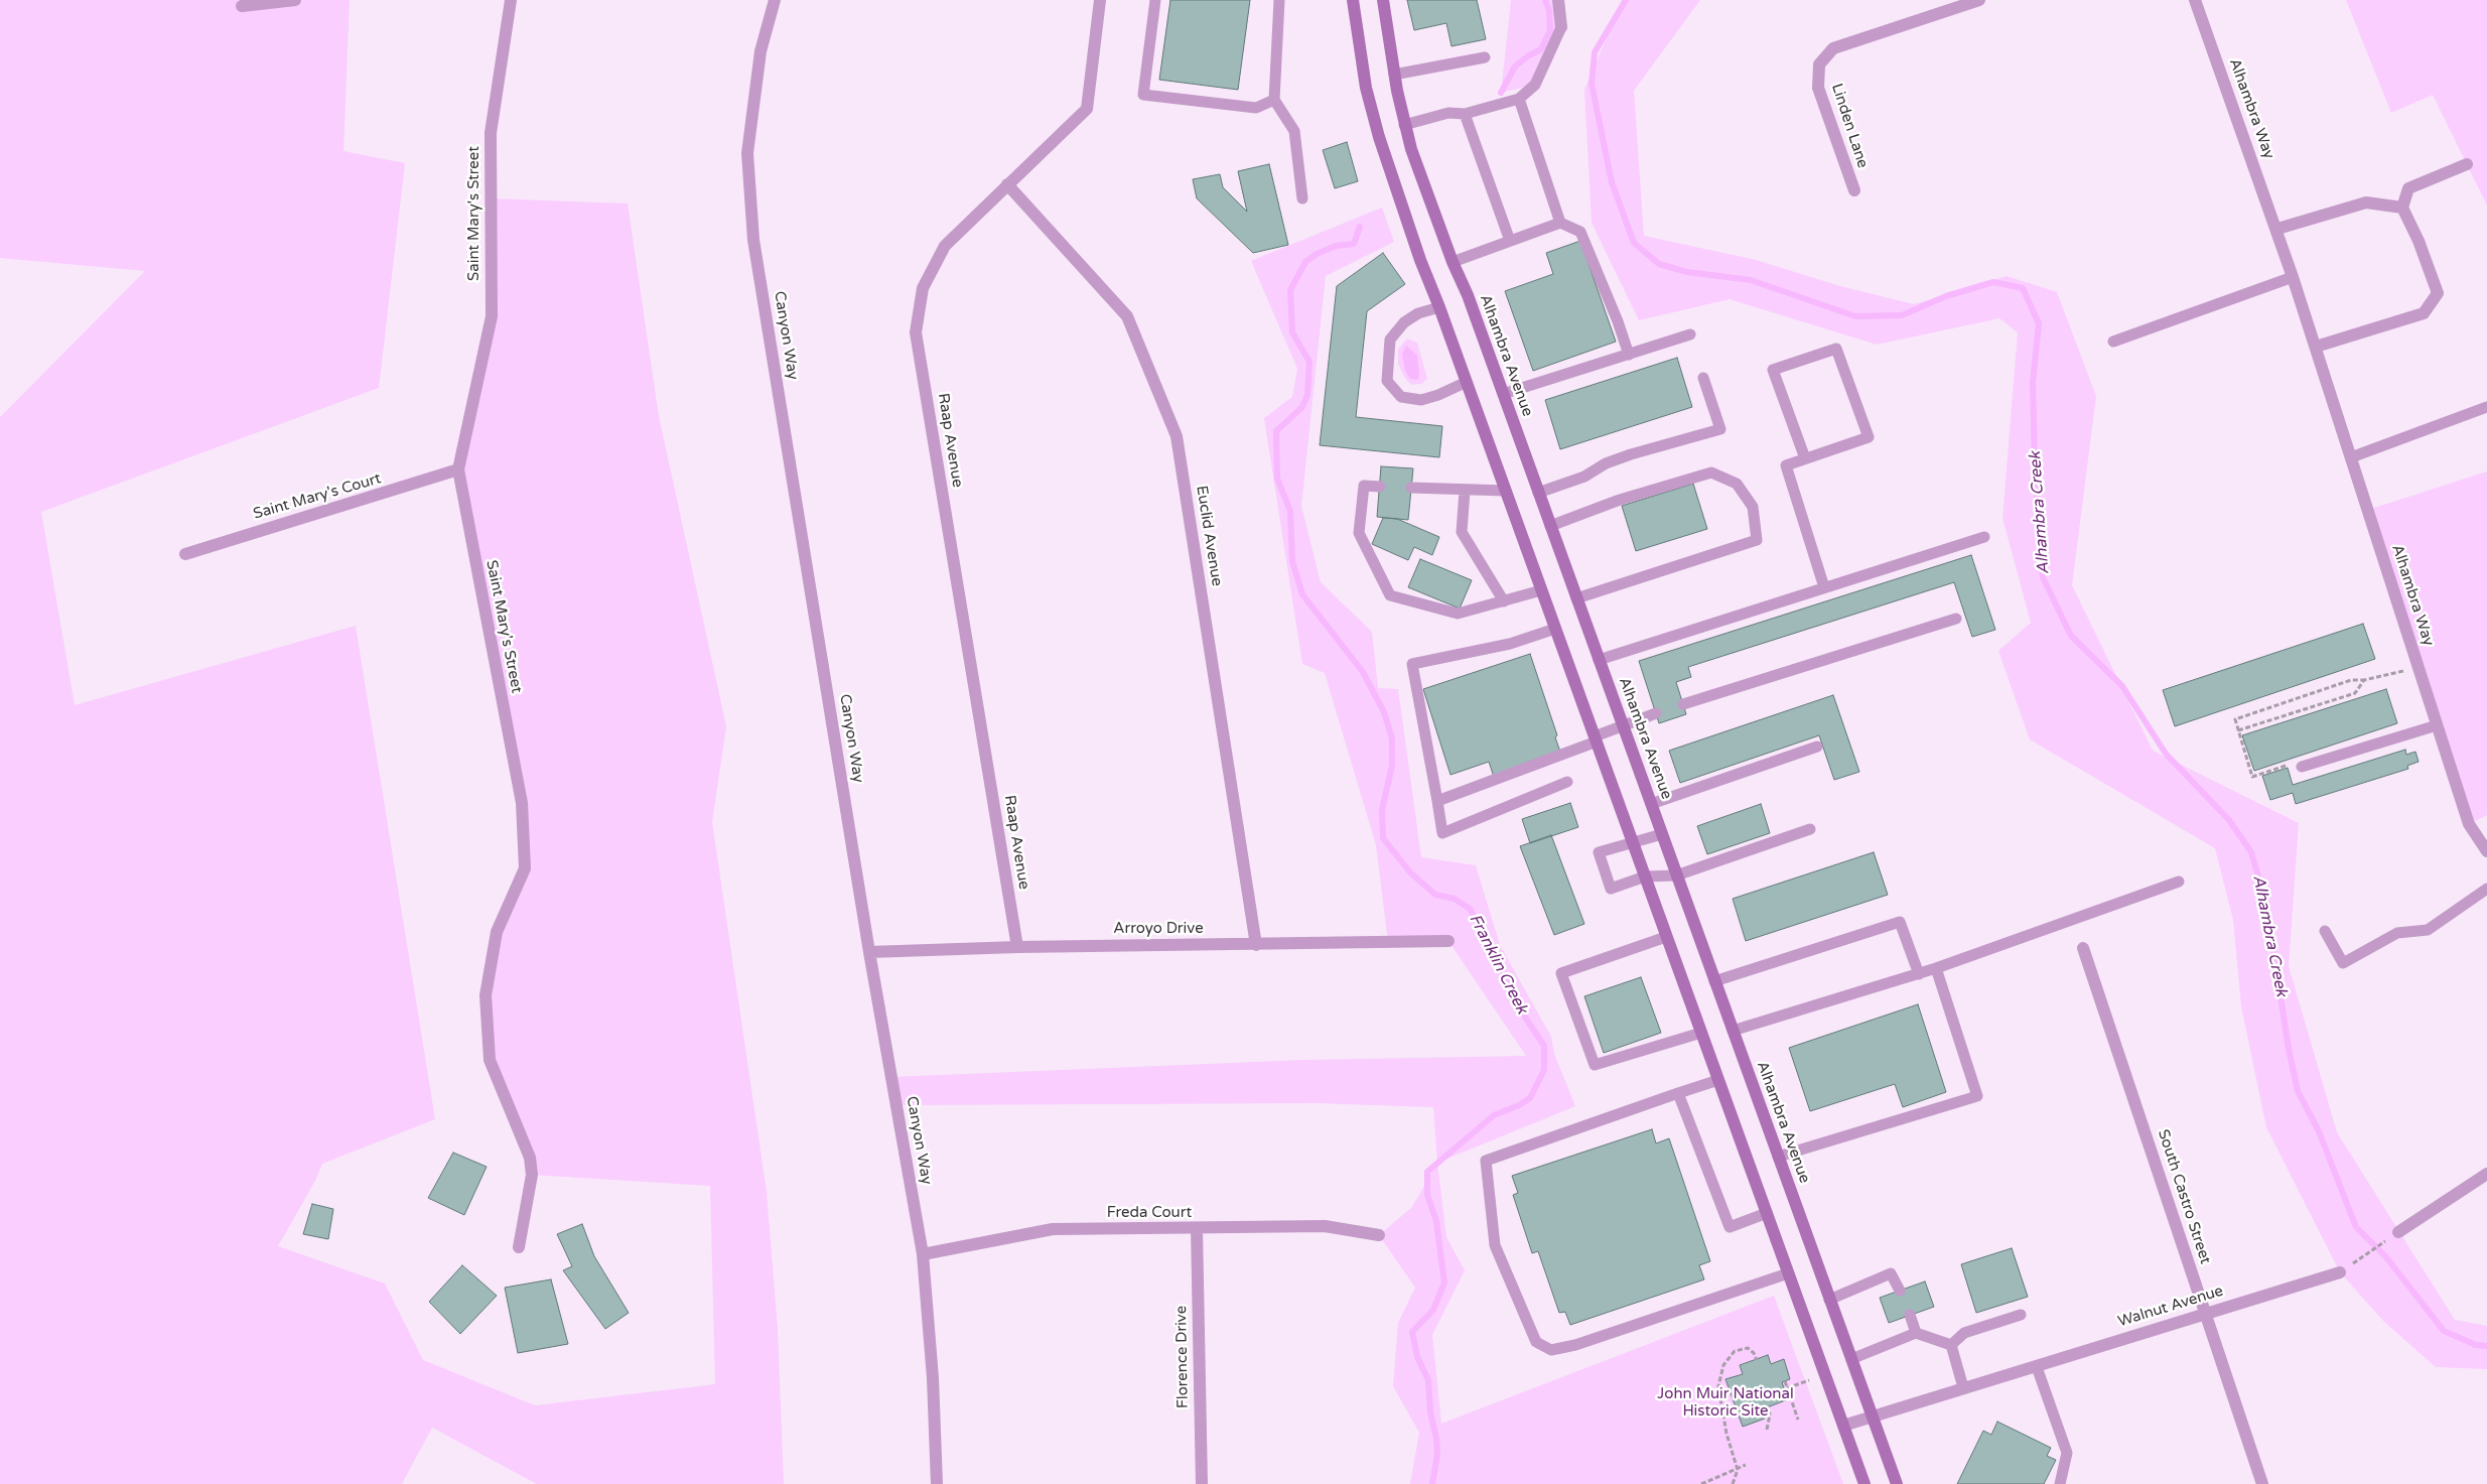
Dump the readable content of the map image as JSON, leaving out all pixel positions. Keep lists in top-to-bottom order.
{
  "streets": {
    "main road": ["Alhambra Avenue"],
    "street": [
      "Alhambra Way",
      "Linden Lane",
      "Saint Mary's Street",
      "Canyon Way",
      "Raap Avenue",
      "Saint Mary's Court",
      "Euclid Avenue",
      "Arroyo Drive",
      "South Castro Street",
      "Freda Court",
      "Walnut Avenue",
      "Florence Drive"
    ]
  },
  "crossings": [
    ["Saint Mary's Street", "Saint Mary's Court"],
    ["Canyon Way", "Arroyo Drive"],
    ["Canyon Way", "Freda Court"],
    ["Alhambra Avenue", "Walnut Avenue"],
    ["Raap Avenue", "Euclid Avenue"],
    ["Raap Avenue", "Arroyo Drive"],
    ["Euclid Avenue", "Arroyo Drive"],
    ["South Castro Street", "Walnut Avenue"],
    ["Freda Court", "Florence Drive"]
  ],
  "water": ["Alhambra Creek", "Franklin Creek"],
  "parks": ["John Muir National Historic Site"]
}
